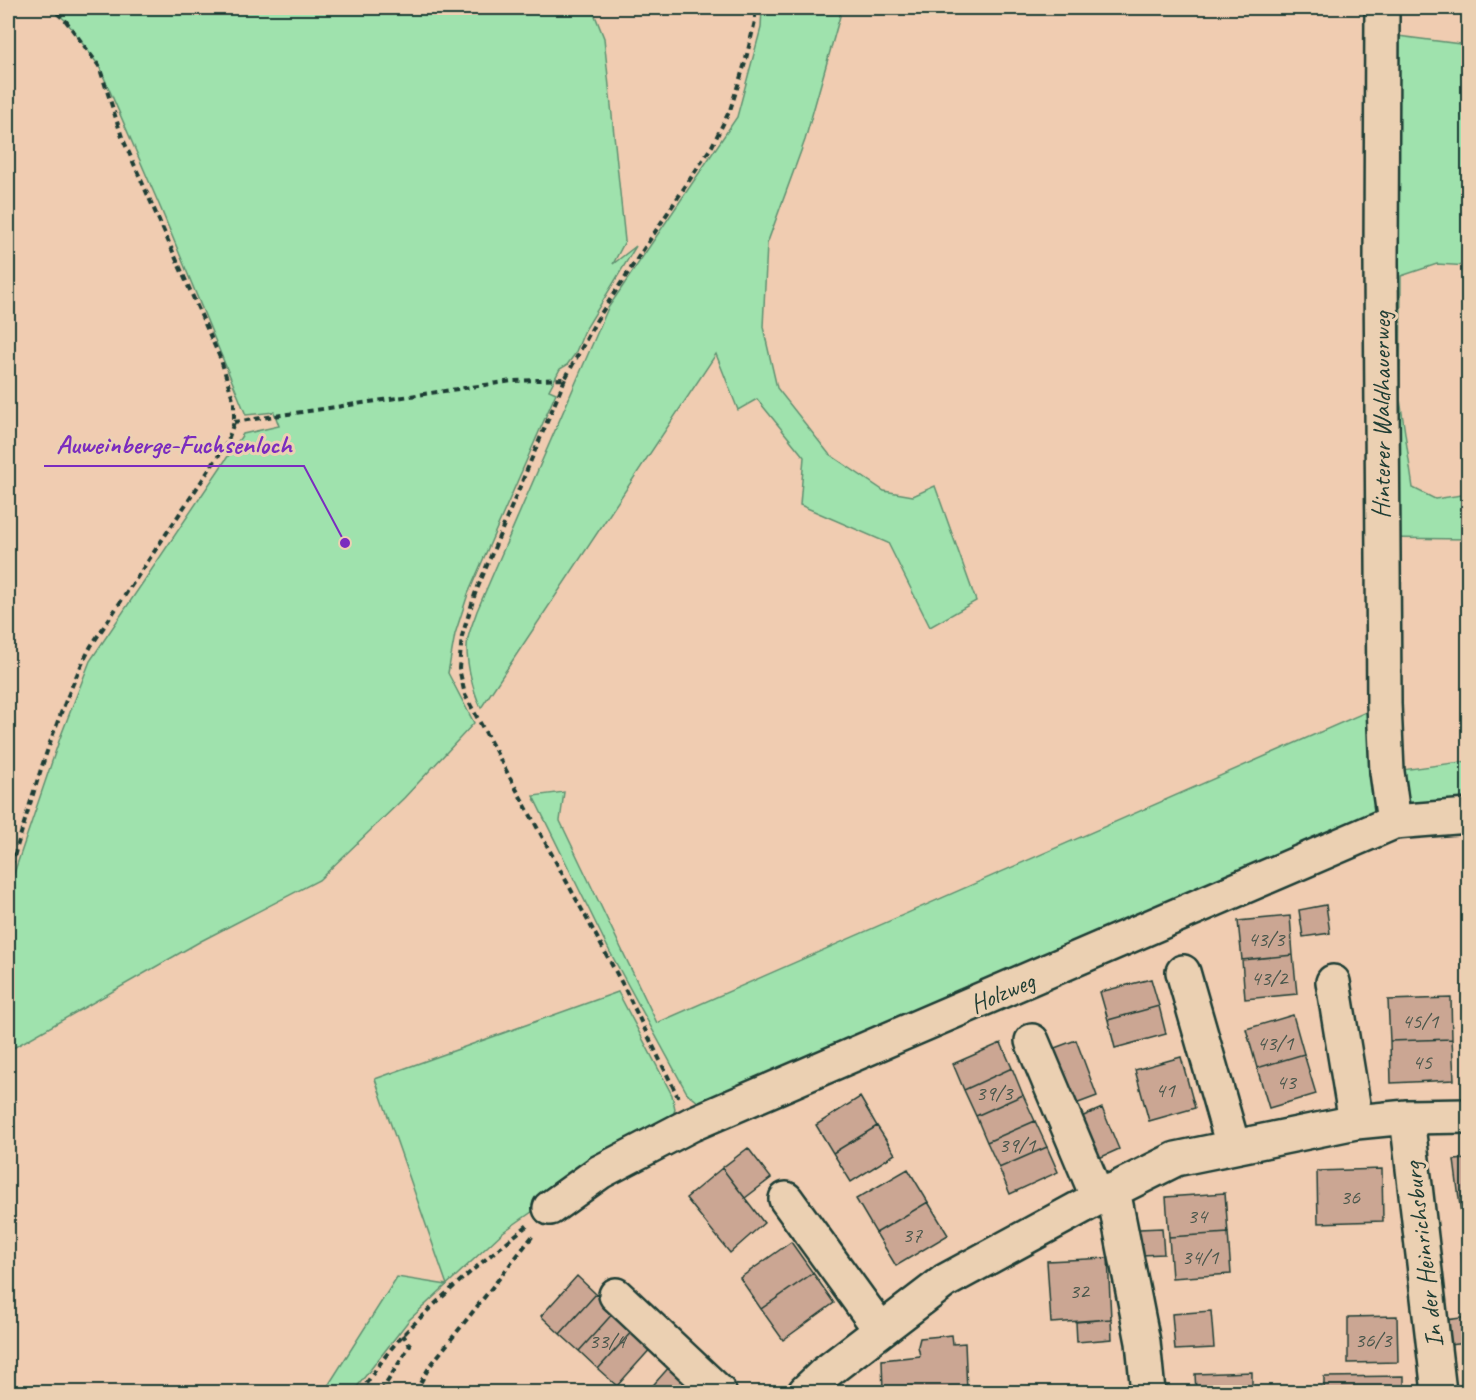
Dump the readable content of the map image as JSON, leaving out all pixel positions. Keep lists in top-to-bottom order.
{
  "streets": {
    "street": ["Hinterer Waldhauerweg", "Holzweg", "In der Heinrichsburg"]
  },
  "crossings": [
    ["Hinterer Waldhauerweg", "Holzweg"]
  ],
  "places": ["Auweinberge-Fuchsenloch"],
  "house_numbers": [
    "43/3",
    "43/2",
    "45/1",
    "43/1",
    "45",
    "43",
    "41",
    "39/3",
    "39/1",
    "36",
    "34",
    "37",
    "34/1",
    "32",
    "36/3",
    "33/4"
  ]
}
